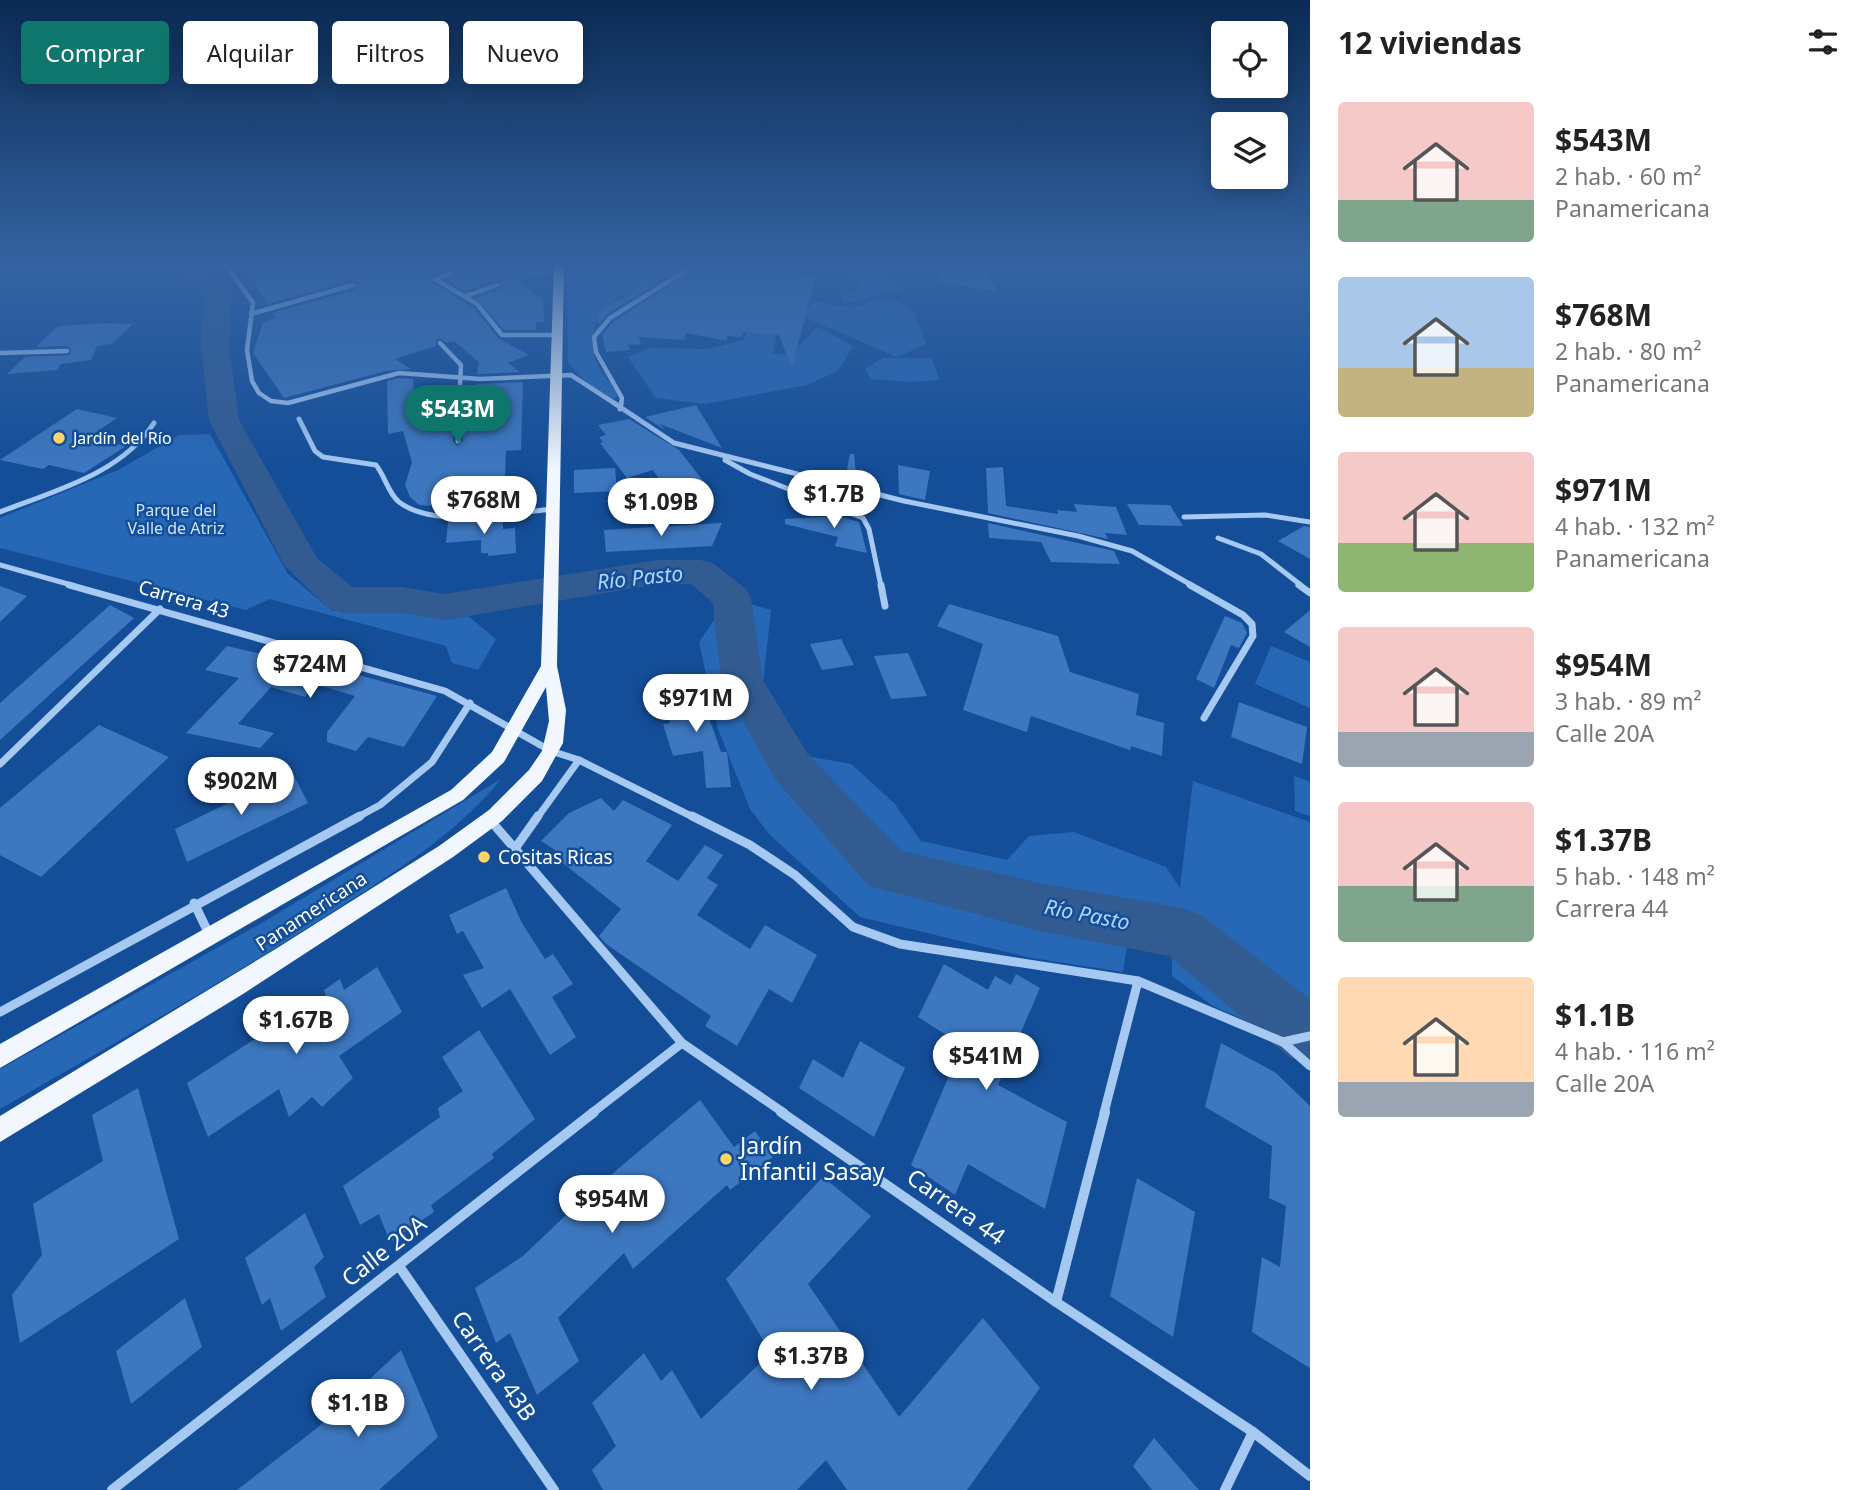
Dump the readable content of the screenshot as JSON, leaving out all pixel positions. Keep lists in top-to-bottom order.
{
  "streets": {
    "main road": ["Panamericana"],
    "street": [
      "Carrera 43",
      "Carrera 44",
      "Calle 20A",
      "Carrera 43B"
    ]
  },
  "crossings": [
    ["Carrera 43", "Panamericana"],
    ["Panamericana", "Carrera 44"],
    ["Carrera 44", "Calle 20A"],
    ["Calle 20A", "Carrera 43B"]
  ],
  "water": ["Río Pasto"],
  "parks": ["Parque del Valle de Atriz"],
  "places": ["Jardín del Río", "Cositas Ricas", "Jardín Infantil Sasay"],
  "page": {
    "heading": "12 viviendas",
    "chip": [
      "Comprar",
      "Alquilar",
      "Filtros",
      "Nuevo"
    ],
    "list": [
      {
        "name": "$543M",
        "note": "2 hab. · 60 m² · Panamericana"
      },
      {
        "name": "$768M",
        "note": "2 hab. · 80 m² · Panamericana"
      },
      {
        "name": "$971M",
        "note": "4 hab. · 132 m² · Panamericana"
      },
      {
        "name": "$954M",
        "note": "3 hab. · 89 m² · Calle 20A"
      },
      {
        "name": "$1.37B",
        "note": "5 hab. · 148 m² · Carrera 44"
      },
      {
        "name": "$1.1B",
        "note": "4 hab. · 116 m² · Calle 20A"
      }
    ],
    "price": [
      "$543M",
      "$1.7B",
      "$768M",
      "$1.09B",
      "$724M",
      "$971M",
      "$902M",
      "$1.67B",
      "$541M",
      "$954M",
      "$1.37B",
      "$1.1B"
    ]
  }
}
